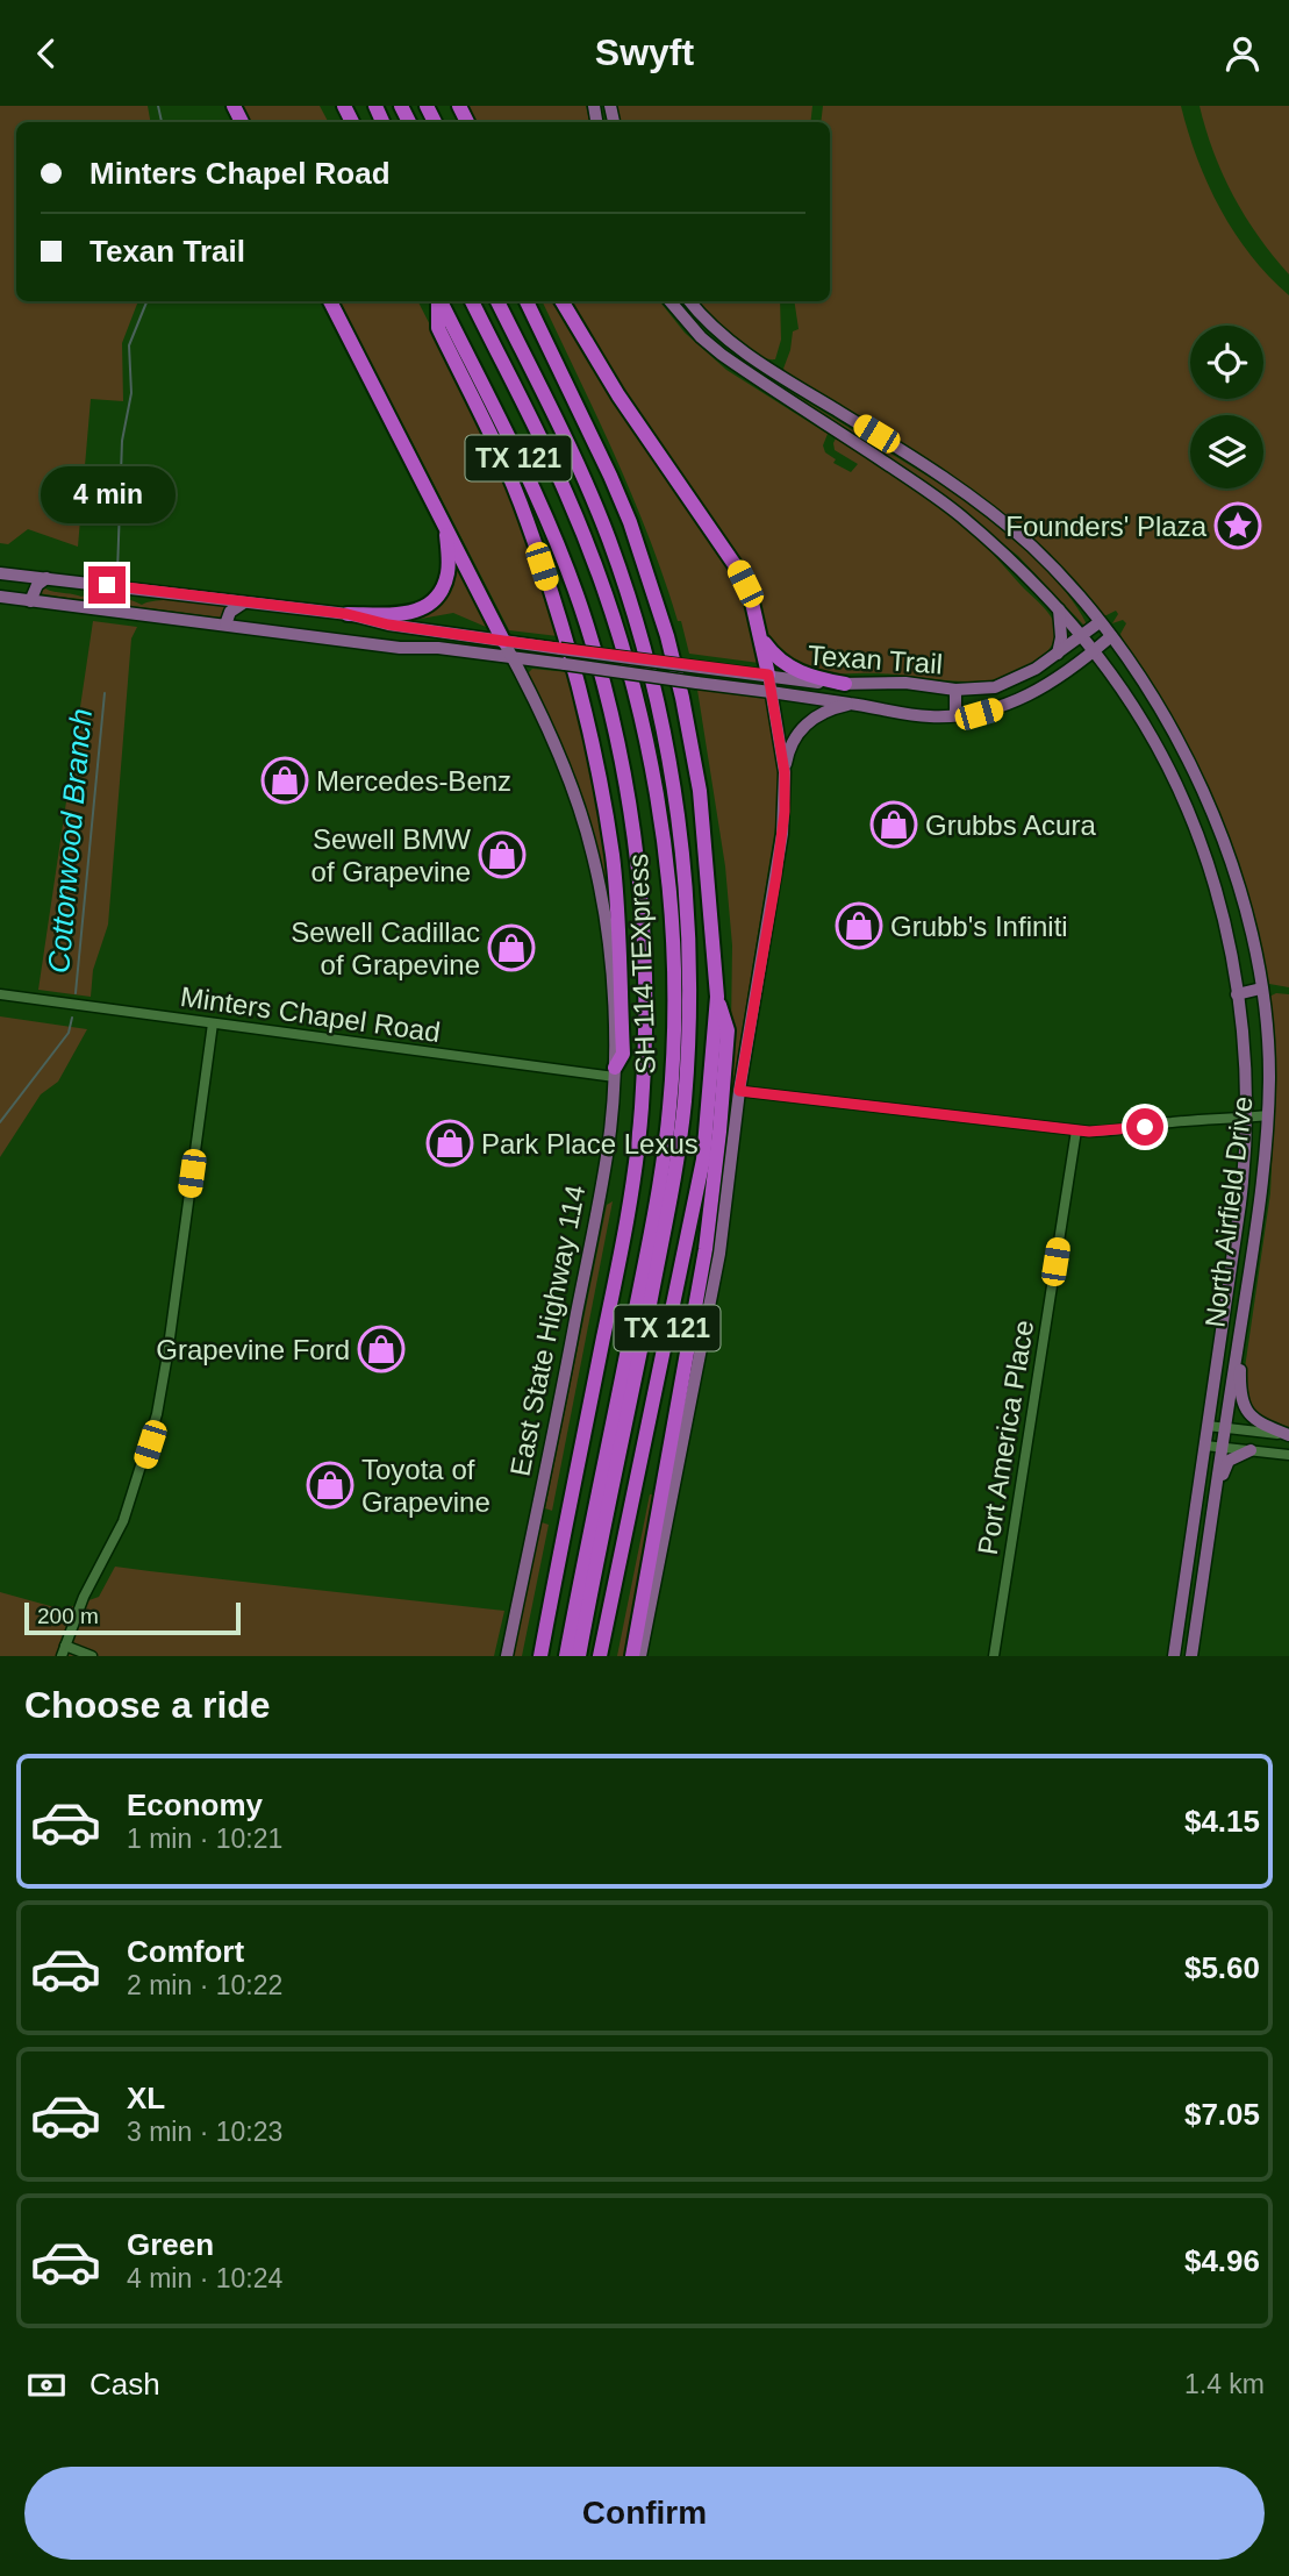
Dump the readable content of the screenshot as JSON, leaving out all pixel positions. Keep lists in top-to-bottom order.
{
  "streets": {
    "highway": ["TX 121", "SH 114 TEXpress"],
    "main road": ["Texan Trail", "North Airfield Drive", "East State Highway 114"],
    "street": ["Minters Chapel Road", "Port America Place"]
  },
  "crossings": [
    ["Texan Trail", "North Airfield Drive"],
    ["Texan Trail", "East State Highway 114"],
    ["Minters Chapel Road", "East State Highway 114"]
  ],
  "water": ["Cottonwood Branch"],
  "places": {
    "place": ["Founders' Plaza"],
    "shop": [
      "Mercedes-Benz",
      "Grubbs Acura",
      "Sewell BMW of Grapevine",
      "Grubb's Infiniti",
      "Sewell Cadillac of Grapevine",
      "Park Place Lexus",
      "Grapevine Ford",
      "Toyota of Grapevine"
    ]
  },
  "scale_bar": "200 m",
  "page": {
    "header": "Swyft",
    "banner": ["Minters Chapel Road", "Texan Trail"],
    "bubble": "4 min",
    "scale": "200 m",
    "heading": "Choose a ride",
    "list": [
      {
        "name": "Economy",
        "note": "1 min · 10:21",
        "value": "$4.15"
      },
      {
        "name": "Comfort",
        "note": "2 min · 10:22",
        "value": "$5.60"
      },
      {
        "name": "XL",
        "note": "3 min · 10:23",
        "value": "$7.05"
      },
      {
        "name": "Green",
        "note": "4 min · 10:24",
        "value": "$4.96"
      }
    ],
    "pay": ["Cash", "1.4 km"],
    "buttons": "Confirm"
  }
}
